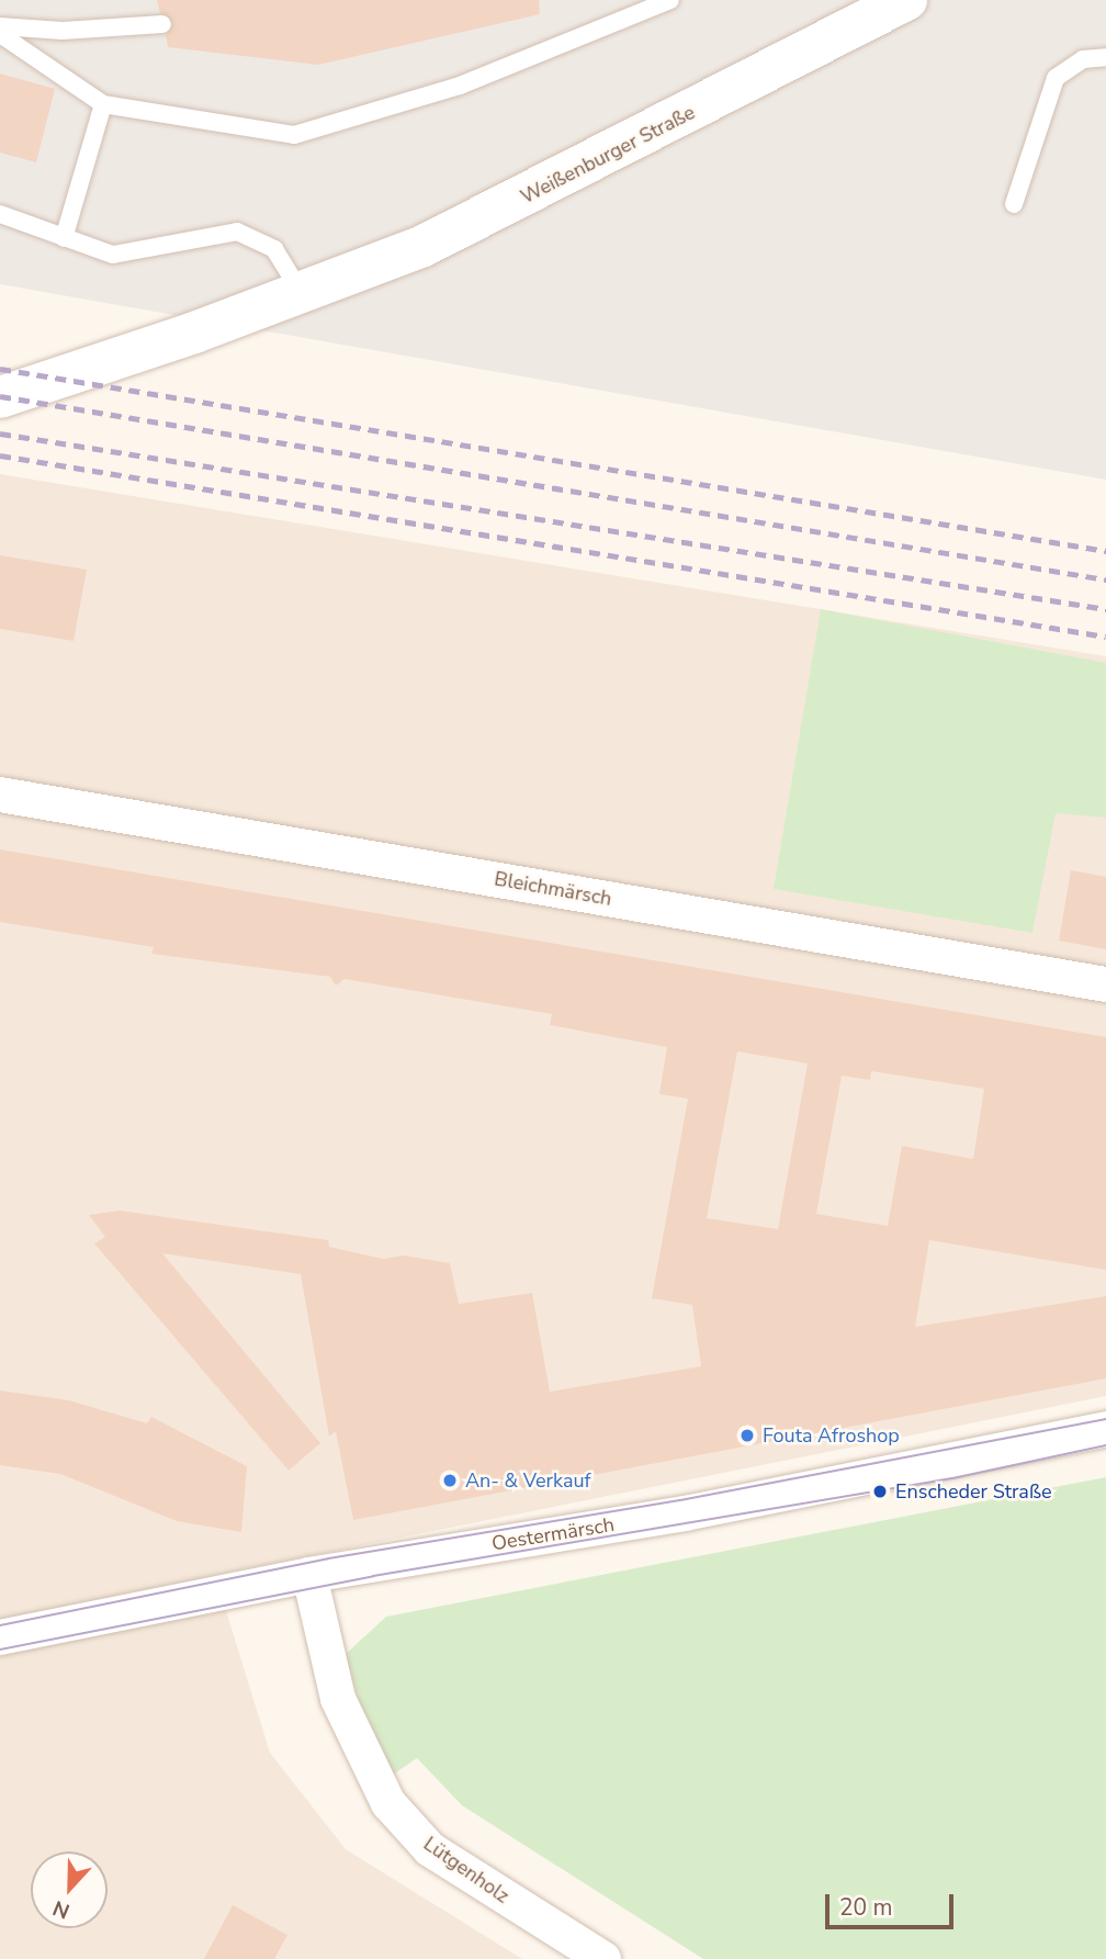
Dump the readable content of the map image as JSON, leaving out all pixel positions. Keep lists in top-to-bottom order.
{
  "streets": {
    "street": [
      "Weißenburger Straße",
      "Bleichmärsch",
      "Oestermärsch",
      "Lütgenholz"
    ]
  },
  "crossings": [
    ["Oestermärsch", "Lütgenholz"]
  ],
  "places": ["Fouta Afroshop", "An- & Verkauf", "Enscheder Straße"],
  "scale_bar": "20 m",
  "north": "bottom"
}
